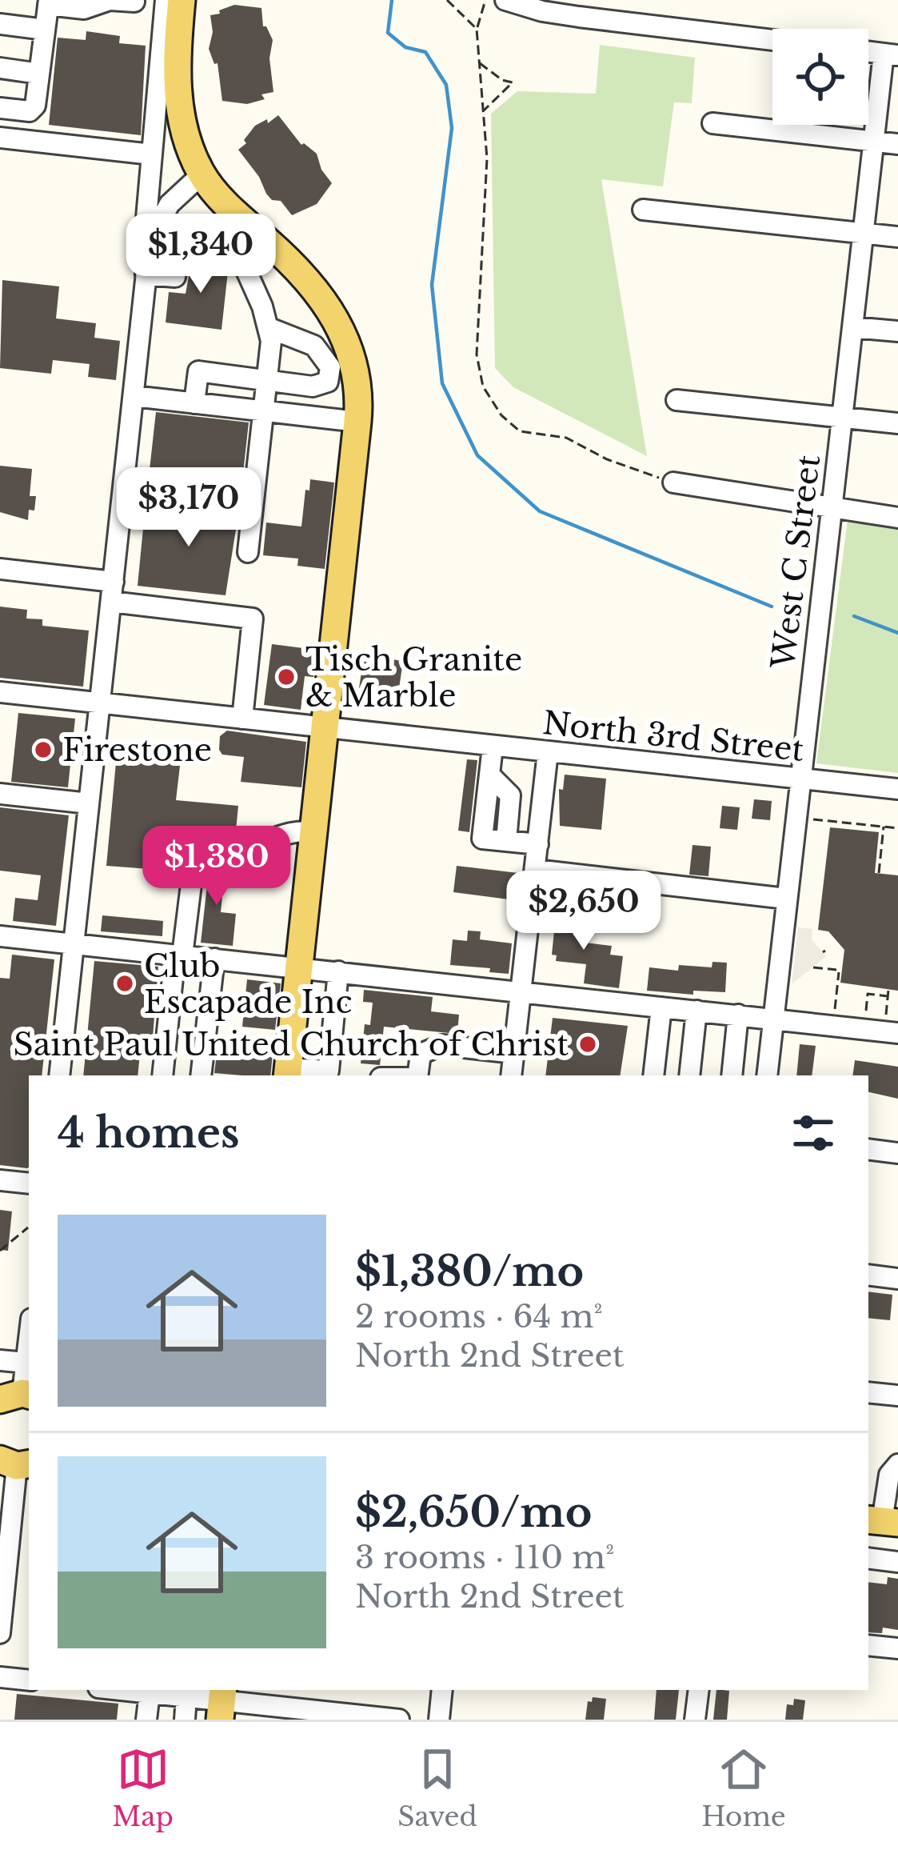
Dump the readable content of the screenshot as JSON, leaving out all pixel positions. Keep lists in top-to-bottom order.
{
  "streets": {
    "street": ["West C Street", "North 3rd Street"]
  },
  "crossings": [
    ["West C Street", "North 3rd Street"]
  ],
  "places": [
    "Tisch Granite & Marble",
    "Firestone",
    "Club Escapade Inc",
    "Saint Paul United Church of Christ"
  ],
  "page": {
    "price": [
      "$1,340",
      "$3,170",
      "$1,380",
      "$2,650"
    ],
    "heading": "4 homes",
    "list": [
      {
        "name": "$1,380/mo",
        "note": "2 rooms · 64 m² · North 2nd Street"
      },
      {
        "name": "$2,650/mo",
        "note": "3 rooms · 110 m² · North 2nd Street"
      }
    ],
    "tabs": ["Map", "Saved", "Home"]
  }
}
